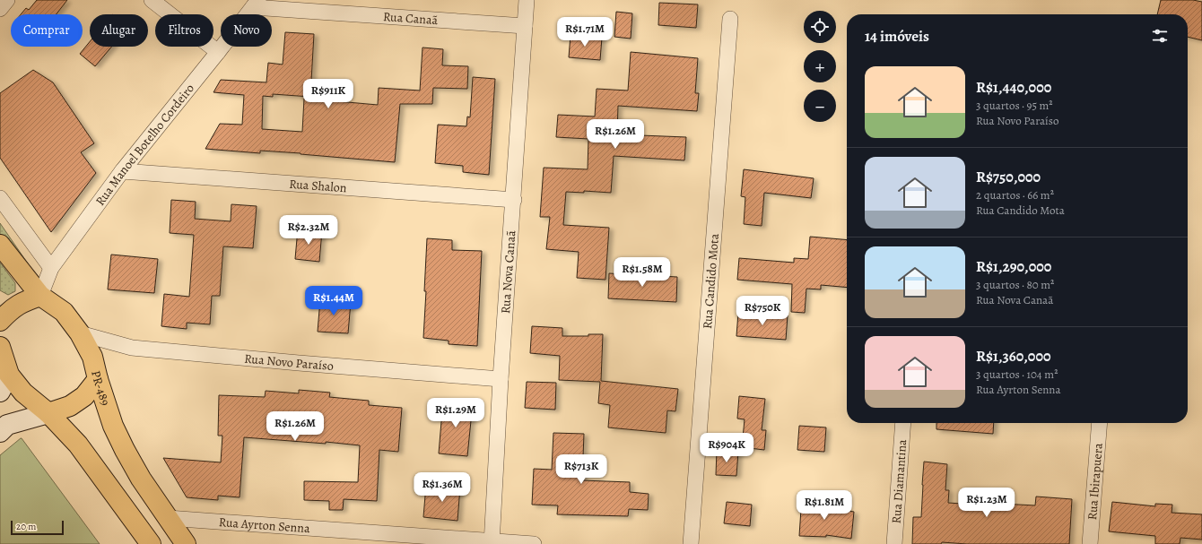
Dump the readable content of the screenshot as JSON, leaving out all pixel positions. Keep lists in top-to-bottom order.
{
  "streets": {
    "main road": ["PR-489"],
    "street": [
      "Rua Canaã",
      "Rua Manoel Botelho Cordeiro",
      "Rua Shalon",
      "Rua Nova Canaã",
      "Rua Candido Mota",
      "Rua Novo Paraíso",
      "Rua Diamantina",
      "Rua Ibirapuera",
      "Rua Ayrton Senna"
    ]
  },
  "crossings": [
    ["Rua Canaã", "Rua Manoel Botelho Cordeiro"],
    ["Rua Canaã", "Rua Nova Canaã"],
    ["Rua Manoel Botelho Cordeiro", "Rua Shalon"],
    ["Rua Manoel Botelho Cordeiro", "PR-489"],
    ["Rua Shalon", "Rua Nova Canaã"],
    ["Rua Nova Canaã", "Rua Novo Paraíso"],
    ["Rua Nova Canaã", "Rua Ayrton Senna"],
    ["Rua Novo Paraíso", "PR-489"],
    ["PR-489", "Rua Ayrton Senna"]
  ],
  "scale_bar": "20 m",
  "page": {
    "map_buttons": ["+", "−"],
    "chip": [
      "Comprar",
      "Alugar",
      "Filtros",
      "Novo"
    ],
    "heading": "14 imóveis",
    "price": [
      "R$1.71M",
      "R$911K",
      "R$1.26M",
      "R$2.32M",
      "R$1.58M",
      "R$1.44M",
      "R$750K",
      "R$1.29M",
      "R$1.26M",
      "R$904K",
      "R$713K",
      "R$1.36M",
      "R$1.23M",
      "R$1.81M"
    ],
    "list": [
      {
        "name": "R$1,440,000",
        "note": "3 quartos · 95 m² · Rua Novo Paraíso"
      },
      {
        "name": "R$750,000",
        "note": "2 quartos · 66 m² · Rua Candido Mota"
      },
      {
        "name": "R$1,290,000",
        "note": "3 quartos · 80 m² · Rua Nova Canaã"
      },
      {
        "name": "R$1,360,000",
        "note": "3 quartos · 104 m² · Rua Ayrton Senna"
      }
    ],
    "scale": "20 m"
  }
}
